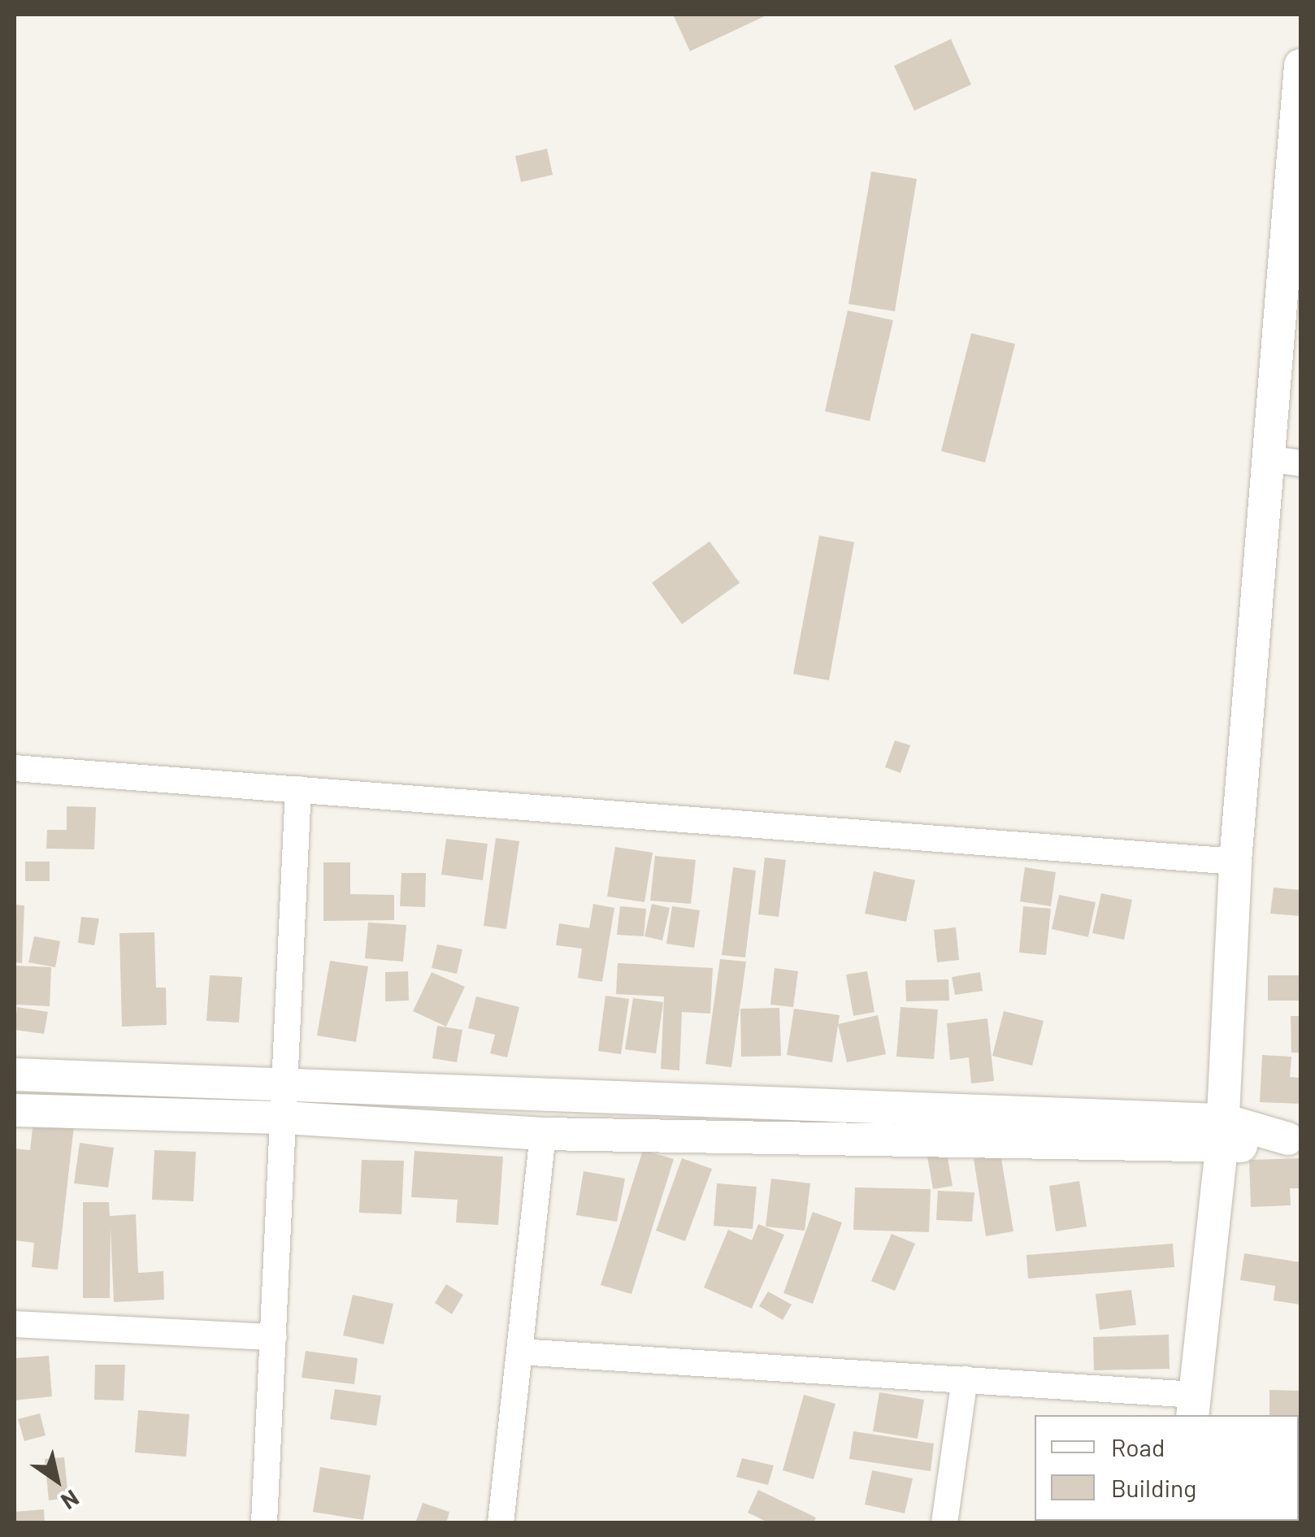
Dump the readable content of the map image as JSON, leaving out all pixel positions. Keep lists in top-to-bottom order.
{
  "legend": ["Road", "Building"],
  "north": "bottom right"
}
